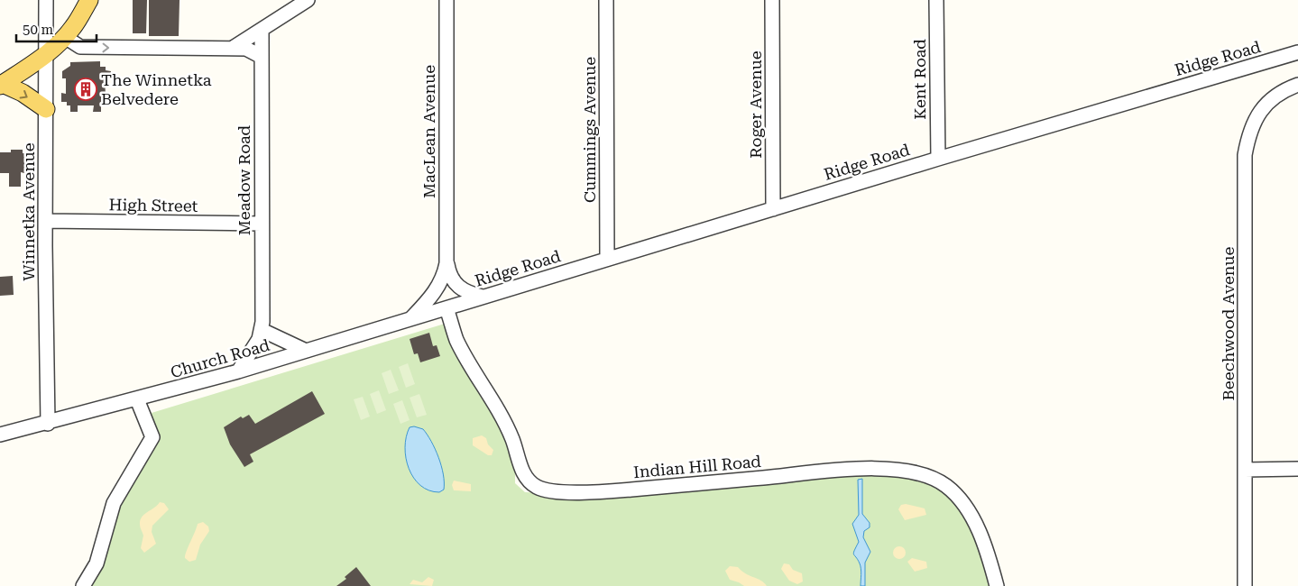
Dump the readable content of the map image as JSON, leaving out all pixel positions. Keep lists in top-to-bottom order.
{
  "streets": {
    "street": [
      "Ridge Road",
      "Kent Road",
      "Roger Avenue",
      "Cummings Avenue",
      "MacLean Avenue",
      "Meadow Road",
      "High Street",
      "Winnetka Avenue",
      "Beechwood Avenue",
      "Church Road",
      "Indian Hill Road"
    ]
  },
  "crossings": [
    ["Ridge Road", "Kent Road"],
    ["Ridge Road", "Roger Avenue"],
    ["Ridge Road", "Cummings Avenue"],
    ["Ridge Road", "MacLean Avenue"],
    ["Ridge Road", "Church Road"],
    ["Ridge Road", "Indian Hill Road"],
    ["MacLean Avenue", "Church Road"],
    ["Meadow Road", "High Street"],
    ["Meadow Road", "Church Road"],
    ["High Street", "Winnetka Avenue"],
    ["Winnetka Avenue", "Church Road"],
    ["Church Road", "Indian Hill Road"]
  ],
  "places": {
    "building": ["The Winnetka Belvedere"]
  },
  "scale_bar": "50 m"
}
